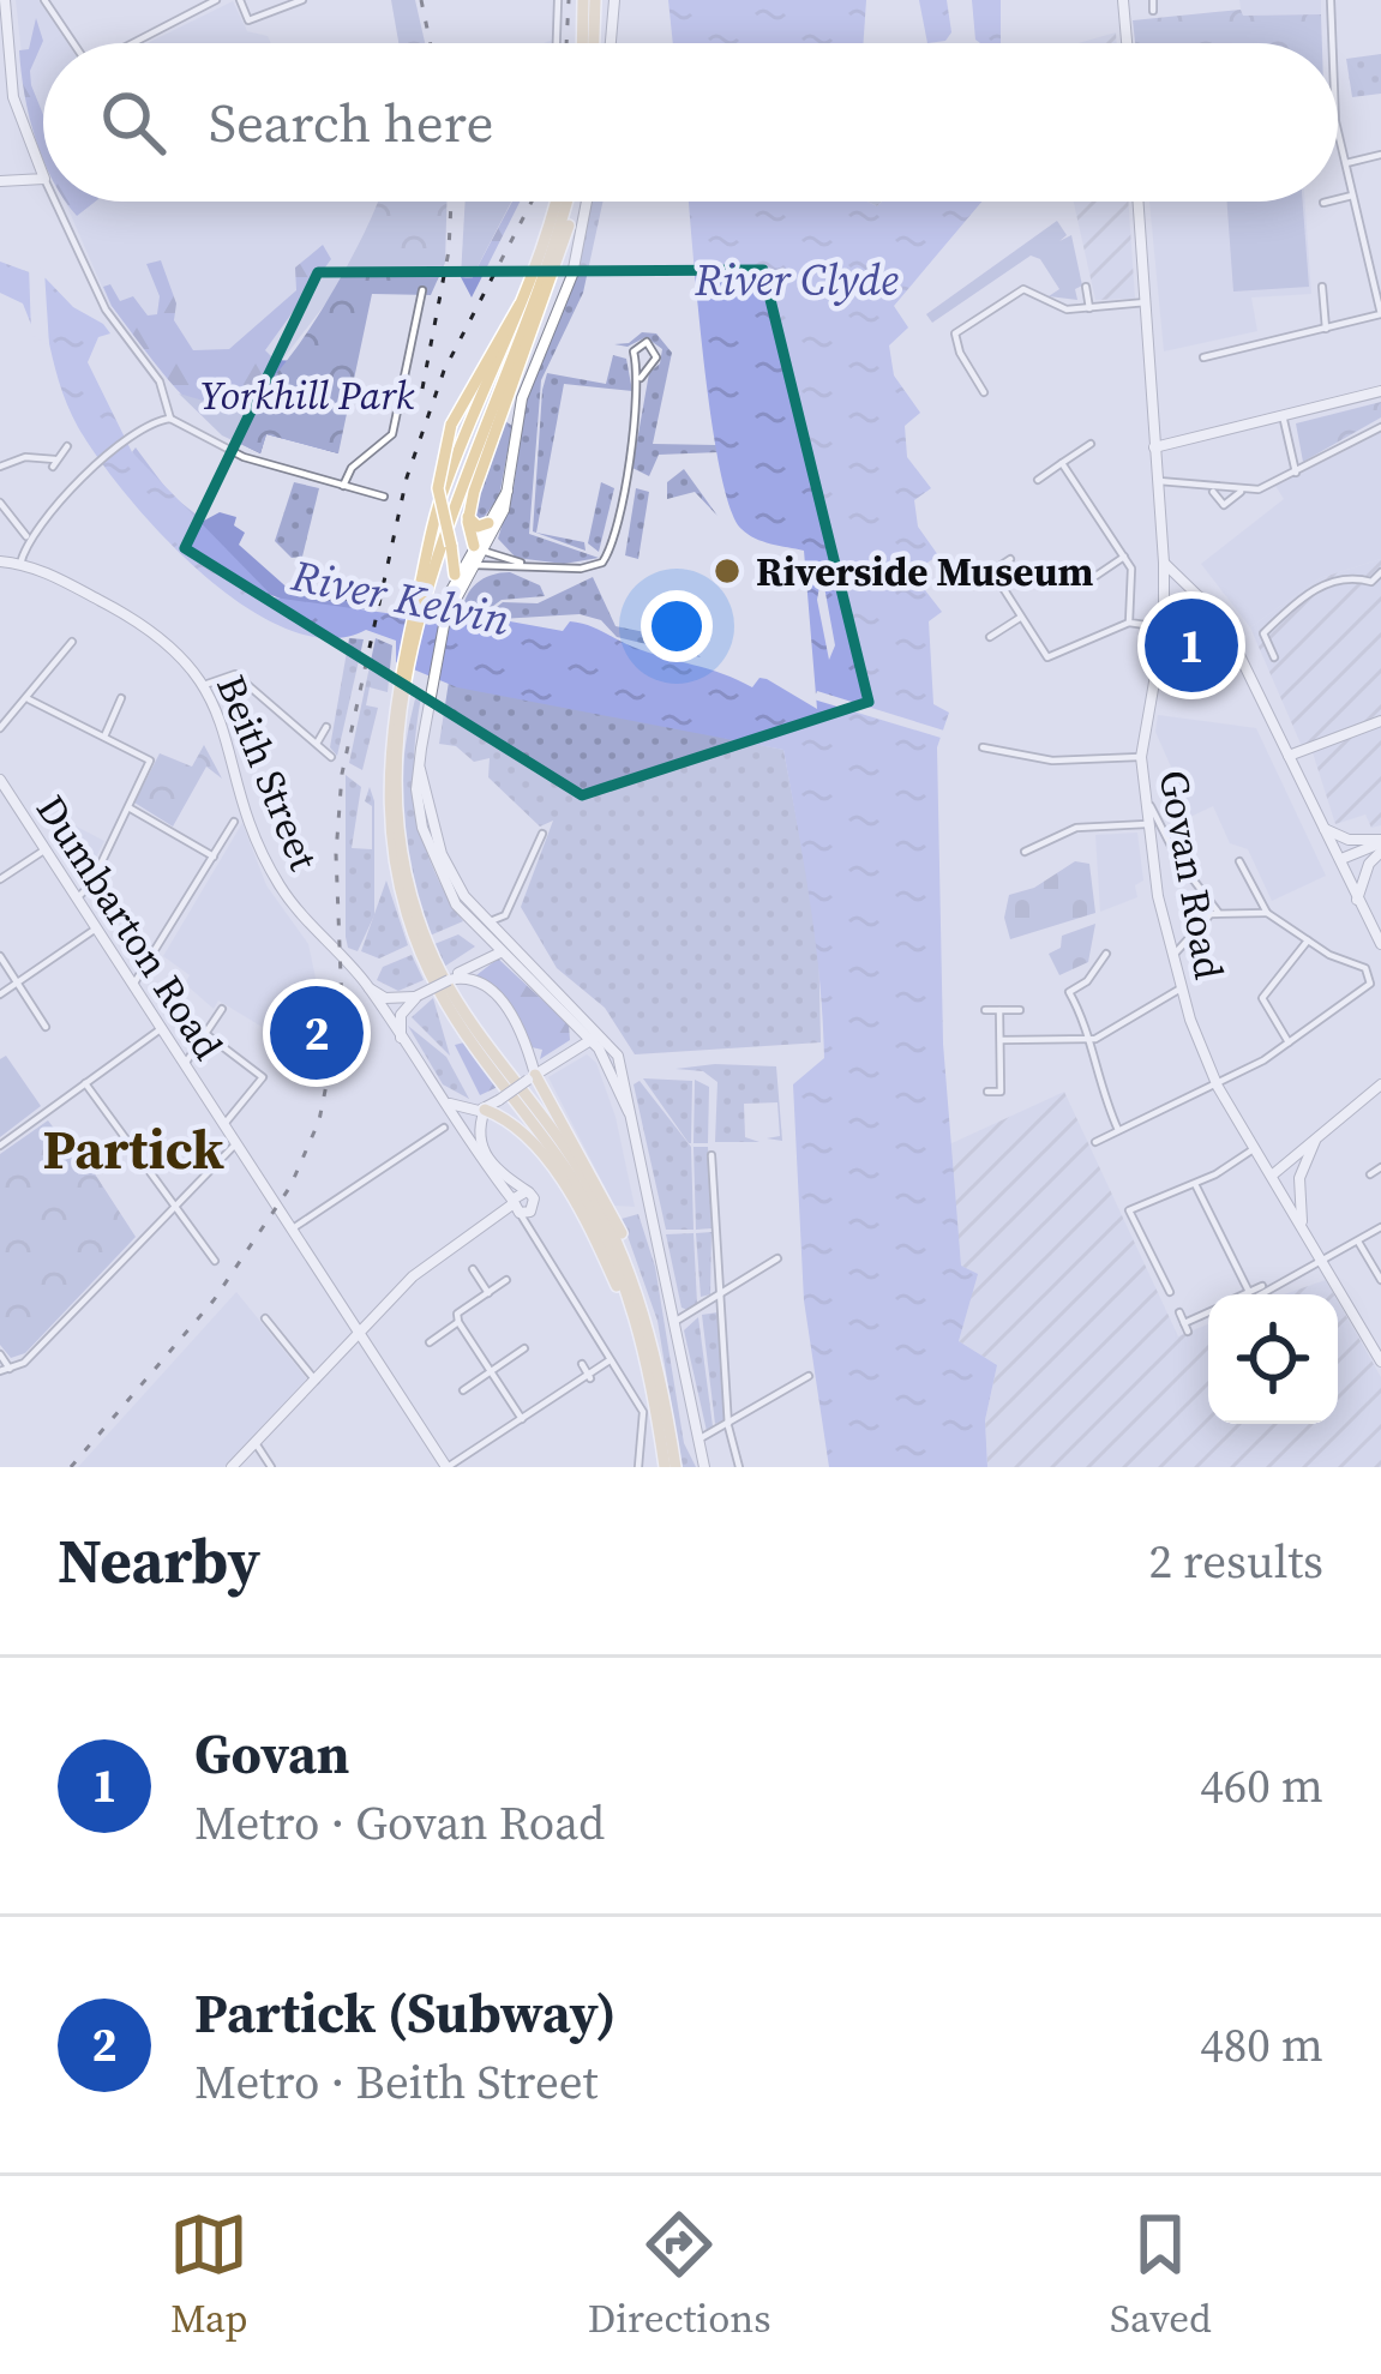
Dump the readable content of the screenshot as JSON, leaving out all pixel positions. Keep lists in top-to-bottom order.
{
  "streets": {
    "street": ["Beith Street", "Govan Road", "Dumbarton Road"]
  },
  "districts": ["Partick"],
  "water": ["River Clyde", "River Kelvin"],
  "parks": ["Yorkhill Park"],
  "places": ["Riverside Museum"],
  "page": {
    "search": "Search here",
    "pins": ["1", "2"],
    "heading": ["Nearby", "2 results"],
    "list": [
      {
        "mark": "1",
        "name": "Govan",
        "note": "Metro · Govan Road",
        "value": "460 m"
      },
      {
        "mark": "2",
        "name": "Partick (Subway)",
        "note": "Metro · Beith Street",
        "value": "480 m"
      }
    ],
    "nav": ["Map", "Directions", "Saved"]
  }
}
